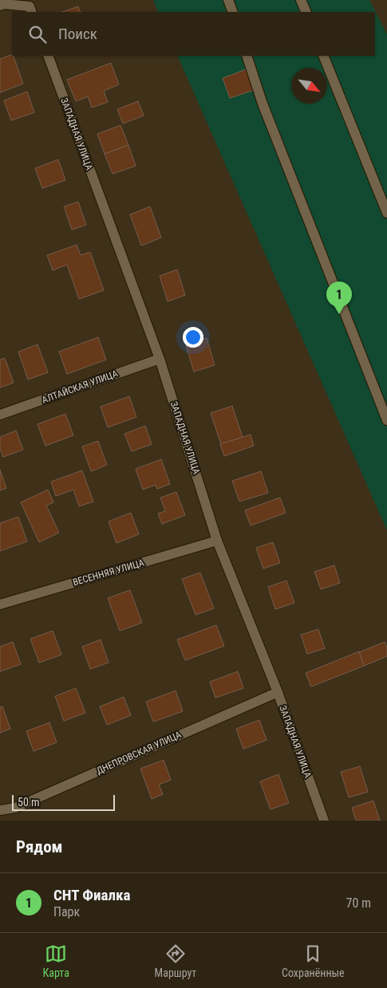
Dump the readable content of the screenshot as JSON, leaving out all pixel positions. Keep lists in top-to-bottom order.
{
  "streets": {
    "street": [
      "ЗАПАДНАЯ УЛИЦА",
      "АЛТАЙСКАЯ УЛИЦА",
      "ВЕСЕННЯЯ УЛИЦА",
      "ДНЕПРОВСКАЯ УЛИЦА"
    ]
  },
  "crossings": [
    ["ЗАПАДНАЯ УЛИЦА", "АЛТАЙСКАЯ УЛИЦА"],
    ["ЗАПАДНАЯ УЛИЦА", "ВЕСЕННЯЯ УЛИЦА"],
    ["ЗАПАДНАЯ УЛИЦА", "ДНЕПРОВСКАЯ УЛИЦА"]
  ],
  "scale_bar": "50 m",
  "north": "bottom right",
  "page": {
    "search": "Поиск",
    "pins": "1",
    "scale": "50 m",
    "heading": "Рядом",
    "list": [
      {
        "mark": "1",
        "name": "СНТ Фиалка",
        "note": "Парк",
        "value": "70 m"
      }
    ],
    "nav": ["Карта", "Маршрут", "Сохранённые"]
  }
}
